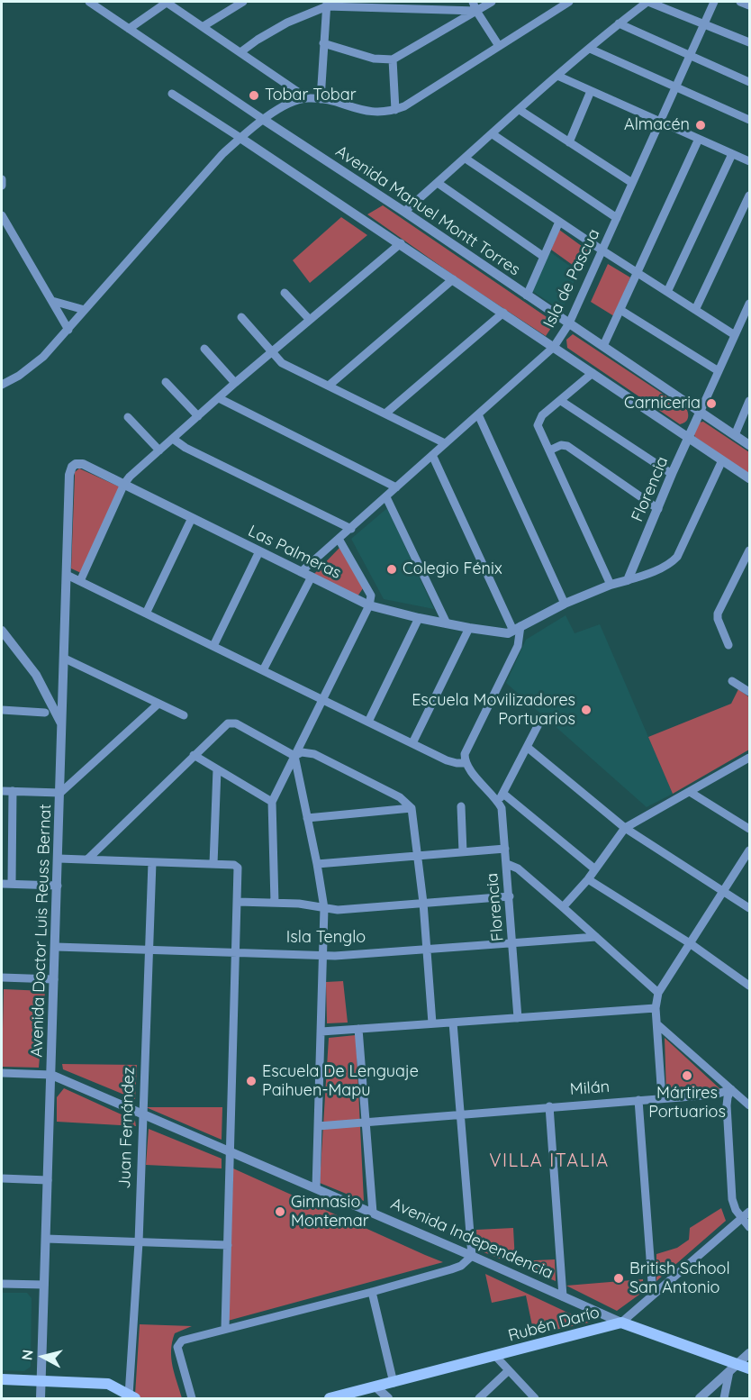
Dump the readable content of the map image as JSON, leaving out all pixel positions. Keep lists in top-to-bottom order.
{
  "streets": {
    "main road": ["Avenida Independencia", "Rubén Darío"],
    "street": [
      "Avenida Manuel Montt Torres",
      "Isla de Pascua",
      "Florencia",
      "Las Palmeras",
      "Avenida Doctor Luis Reuss Bernat",
      "Isla Tenglo",
      "Milán",
      "Juan Fernández"
    ]
  },
  "crossings": [
    ["Avenida Manuel Montt Torres", "Isla de Pascua"],
    ["Avenida Manuel Montt Torres", "Florencia"],
    ["Isla de Pascua", "Las Palmeras"],
    ["Florencia", "Isla Tenglo"],
    ["Las Palmeras", "Avenida Doctor Luis Reuss Bernat"],
    ["Avenida Doctor Luis Reuss Bernat", "Isla Tenglo"],
    ["Avenida Doctor Luis Reuss Bernat", "Avenida Independencia"],
    ["Isla Tenglo", "Juan Fernández"],
    ["Juan Fernández", "Avenida Independencia"],
    ["Avenida Independencia", "Rubén Darío"]
  ],
  "districts": ["VILLA ITALIA"],
  "places": [
    "Tobar Tobar",
    "Almacén",
    "Carniceria",
    "Colegio Fénix",
    "Escuela Movilizadores Portuarios",
    "Mártires Portuarios",
    "Escuela De Lenguaje Paihuen-Mapu",
    "Gimnasio Montemar",
    "British School San Antonio"
  ],
  "north": "left"
}
